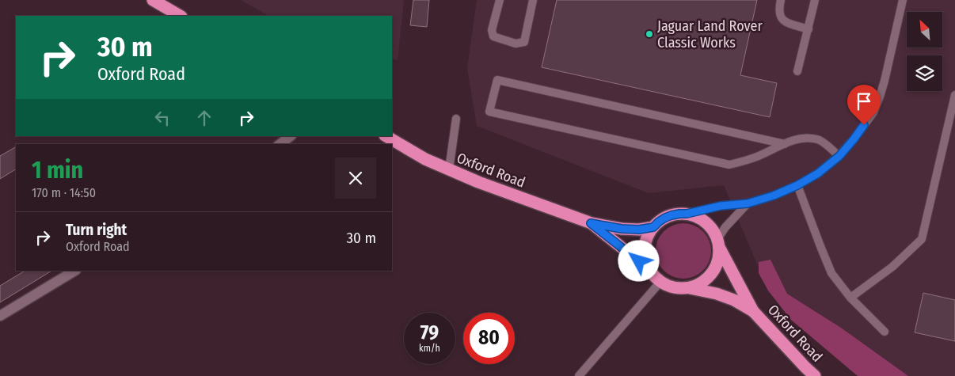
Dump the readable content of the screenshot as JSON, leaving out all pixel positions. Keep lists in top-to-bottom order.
{
  "streets": {
    "highway": ["Oxford Road"]
  },
  "places": ["Jaguar Land Rover Classic Works"],
  "north": "top left",
  "page": {
    "turn": ["30 m", "Oxford Road"],
    "heading": ["1 min", "170 m · 14:50"],
    "list": [
      {
        "name": "Turn right",
        "note": "Oxford Road",
        "value": "30 m"
      }
    ],
    "speed": "79 km/h",
    "limit": "80"
  }
}
